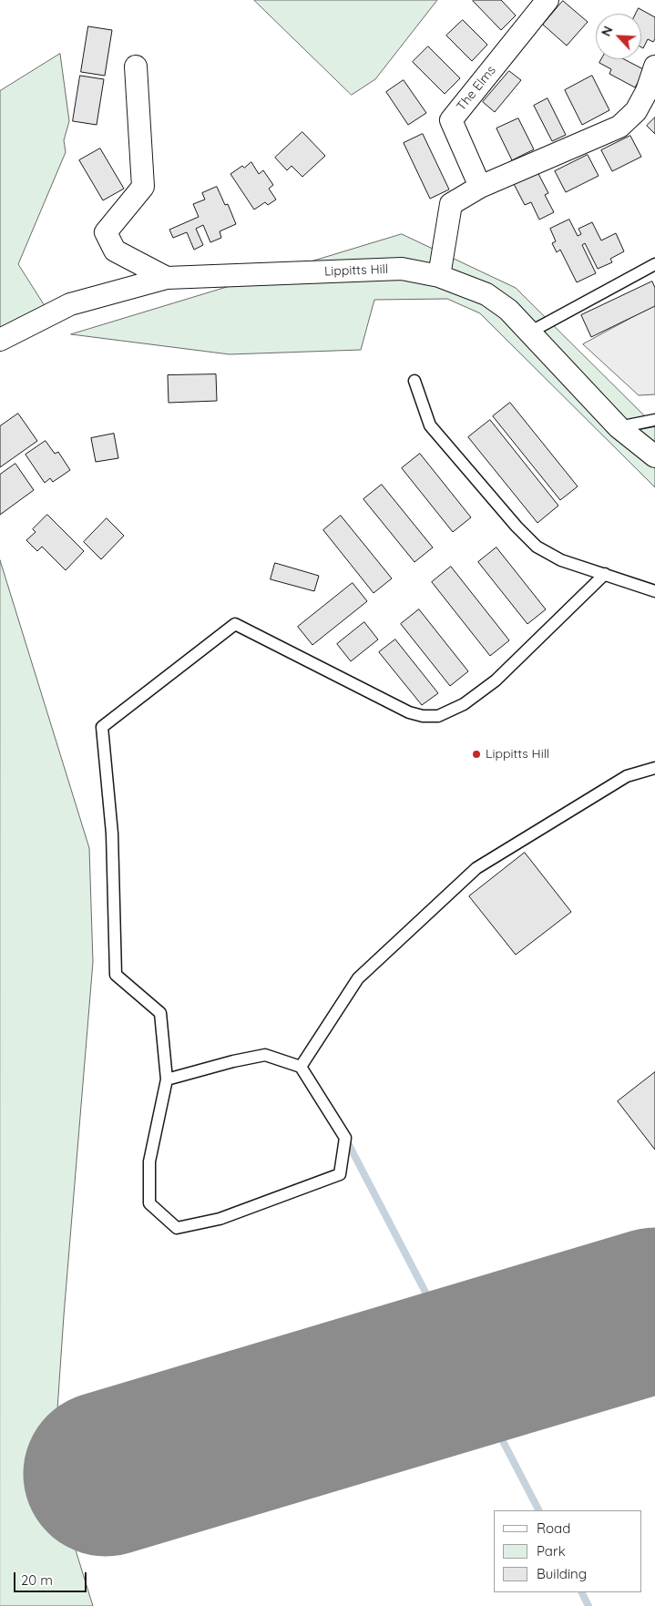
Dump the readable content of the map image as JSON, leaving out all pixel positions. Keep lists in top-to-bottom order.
{
  "streets": {
    "street": ["The Elms", "Lippitts Hill"]
  },
  "places": ["Lippitts Hill"],
  "legend": ["Road", "Park", "Building"],
  "scale_bar": "20 m",
  "north": "top left"
}
